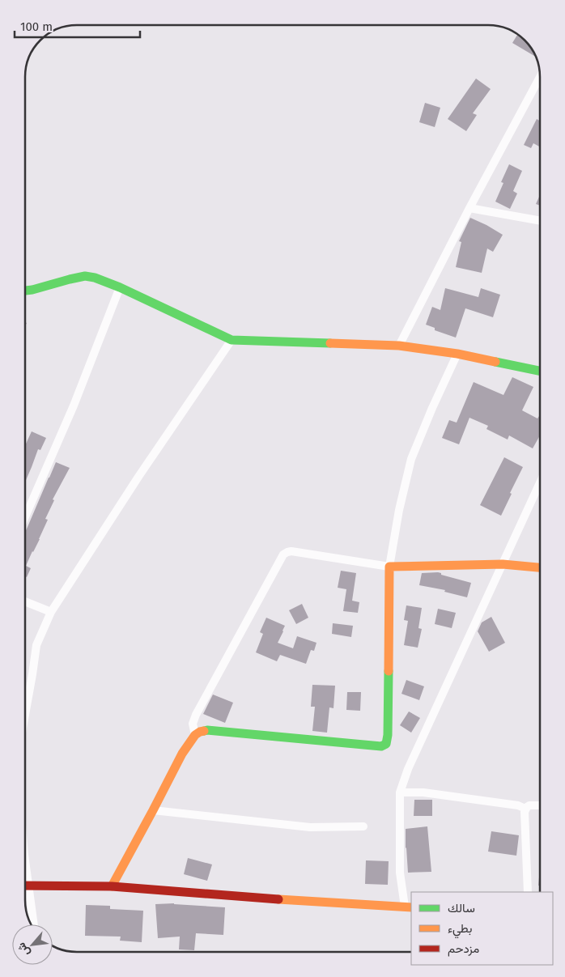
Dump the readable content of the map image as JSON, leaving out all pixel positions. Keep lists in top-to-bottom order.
{
  "legend": ["سالك", "بطيء", "مزدحم"],
  "scale_bar": "100 m",
  "north": "bottom left"
}
